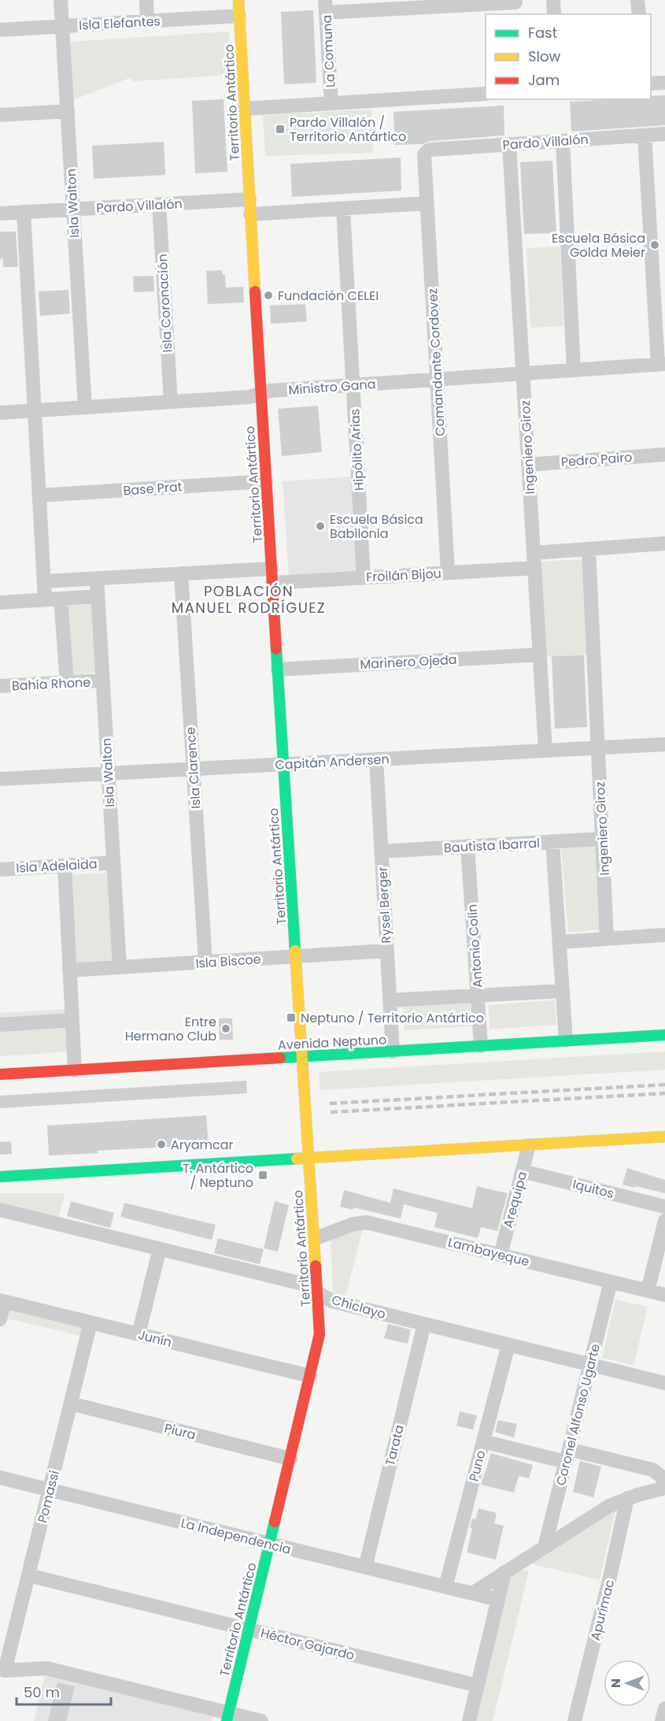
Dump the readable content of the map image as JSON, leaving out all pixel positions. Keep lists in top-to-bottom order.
{
  "streets": {
    "street": [
      "Isla Elefantes",
      "La Comuna",
      "Territorio Antártico",
      "Pardo Villalón",
      "Isla Walton",
      "Isla Coronación",
      "Comandante Cordovez",
      "Ministro Gana",
      "Ingeniero Giroz",
      "Hipólito Arias",
      "Pedro Pairo",
      "Base Prat",
      "Froilán Bijou",
      "Marinero Ojeda",
      "Bahía Rhone",
      "Capitán Andersen",
      "Isla Clarence",
      "Bautista Ibarral",
      "Isla Adelaida",
      "Rysel Berger",
      "Antonio Colín",
      "Isla Biscoe",
      "Avenida Neptuno",
      "Iquitos",
      "Arequipa",
      "Lambayeque",
      "Chiclayo",
      "Junín",
      "Coronel Alfonso Ugarte",
      "Piura",
      "Tarata",
      "Puno",
      "Pomassi",
      "La Independencia",
      "Apurímac",
      "Héctor Gajardo"
    ]
  },
  "crossings": [
    ["Isla Elefantes", "Territorio Antártico"],
    ["Isla Elefantes", "Isla Walton"],
    ["Territorio Antártico", "Pardo Villalón"],
    ["Territorio Antártico", "Ministro Gana"],
    ["Territorio Antártico", "Base Prat"],
    ["Territorio Antártico", "Froilán Bijou"],
    ["Territorio Antártico", "Marinero Ojeda"],
    ["Territorio Antártico", "Capitán Andersen"],
    ["Territorio Antártico", "Isla Biscoe"],
    ["Territorio Antártico", "Avenida Neptuno"],
    ["Territorio Antártico", "Lambayeque"],
    ["Territorio Antártico", "Chiclayo"],
    ["Territorio Antártico", "Junín"],
    ["Territorio Antártico", "Piura"],
    ["Territorio Antártico", "La Independencia"],
    ["Territorio Antártico", "Héctor Gajardo"],
    ["Pardo Villalón", "Isla Walton"],
    ["Pardo Villalón", "Isla Coronación"],
    ["Pardo Villalón", "Comandante Cordovez"],
    ["Pardo Villalón", "Ingeniero Giroz"],
    ["Isla Walton", "Ministro Gana"],
    ["Isla Walton", "Froilán Bijou"],
    ["Isla Walton", "Bahía Rhone"],
    ["Isla Walton", "Capitán Andersen"],
    ["Isla Walton", "Isla Adelaida"],
    ["Isla Walton", "Isla Biscoe"],
    ["Isla Coronación", "Ministro Gana"],
    ["Comandante Cordovez", "Ministro Gana"],
    ["Comandante Cordovez", "Froilán Bijou"],
    ["Ministro Gana", "Ingeniero Giroz"],
    ["Ministro Gana", "Hipólito Arias"],
    ["Ingeniero Giroz", "Pedro Pairo"],
    ["Ingeniero Giroz", "Froilán Bijou"],
    ["Ingeniero Giroz", "Marinero Ojeda"],
    ["Ingeniero Giroz", "Capitán Andersen"],
    ["Ingeniero Giroz", "Bautista Ibarral"],
    ["Hipólito Arias", "Froilán Bijou"],
    ["Froilán Bijou", "Isla Clarence"],
    ["Capitán Andersen", "Isla Clarence"],
    ["Capitán Andersen", "Rysel Berger"],
    ["Isla Clarence", "Isla Biscoe"],
    ["Bautista Ibarral", "Rysel Berger"],
    ["Bautista Ibarral", "Antonio Colín"],
    ["Rysel Berger", "Isla Biscoe"],
    ["Rysel Berger", "Avenida Neptuno"],
    ["Antonio Colín", "Avenida Neptuno"],
    ["Iquitos", "Arequipa"],
    ["Arequipa", "Lambayeque"],
    ["Lambayeque", "Coronel Alfonso Ugarte"],
    ["Chiclayo", "Coronel Alfonso Ugarte"],
    ["Chiclayo", "Tarata"],
    ["Chiclayo", "Puno"],
    ["Junín", "Pomassi"],
    ["Piura", "Pomassi"],
    ["Tarata", "La Independencia"],
    ["Puno", "La Independencia"],
    ["Pomassi", "La Independencia"],
    ["Pomassi", "Héctor Gajardo"]
  ],
  "districts": ["POBLACIÓN MANUEL RODRÍGUEZ"],
  "places": {
    "transit": ["Pardo Villalón / Territorio Antártico", "Neptuno / Territorio Antártico", "T. Antártico / Neptuno"],
    "other": [
      "Escuela Básica Golda Meier",
      "Fundación CELEI",
      "Escuela Básica Babilonia",
      "Entre Hermano Club",
      "Aryamcar"
    ]
  },
  "legend": ["Fast", "Slow", "Jam"],
  "scale_bar": "50 m",
  "north": "left"
}
